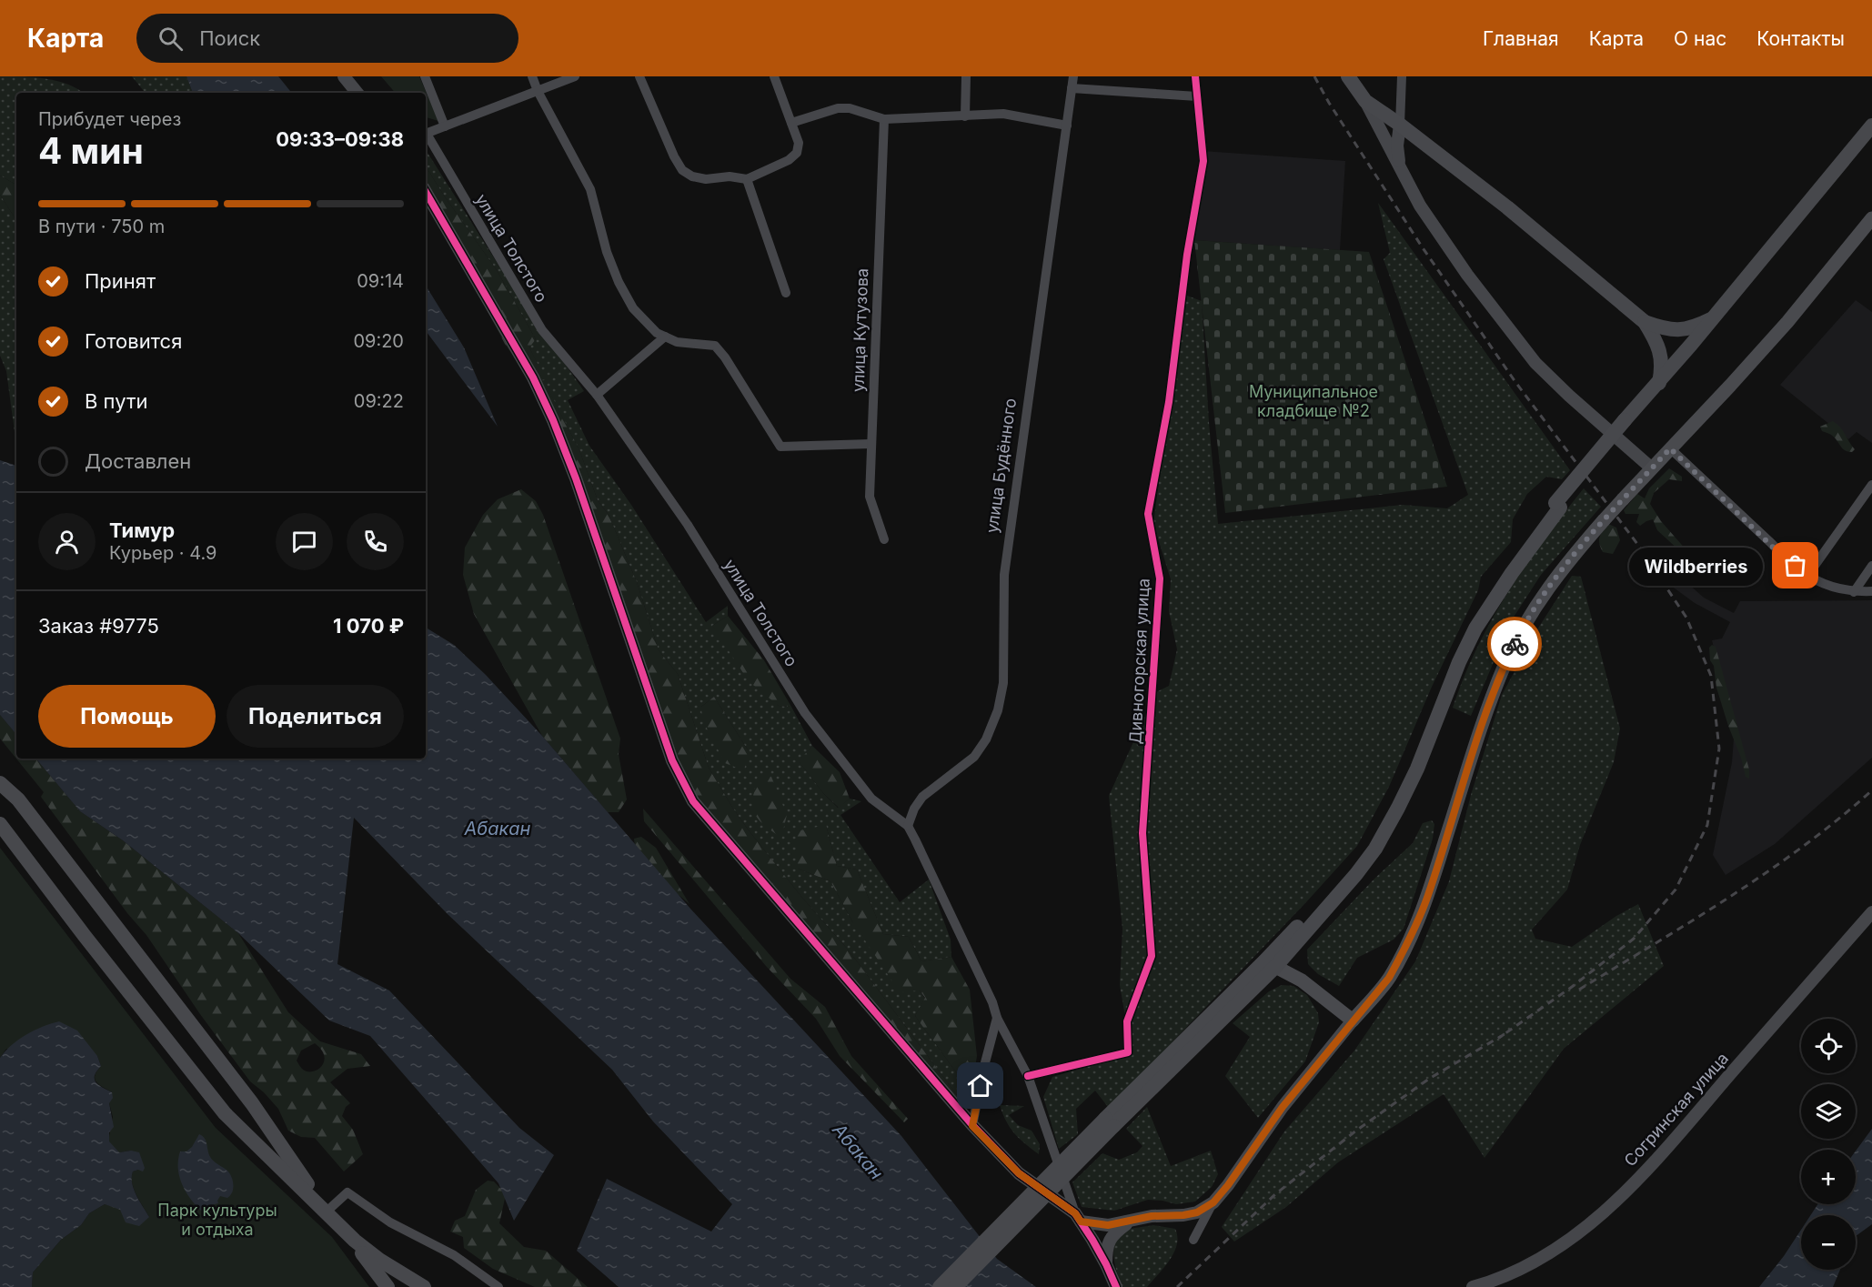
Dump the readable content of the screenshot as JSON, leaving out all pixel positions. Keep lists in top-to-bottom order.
{
  "streets": {
    "street": [
      "улица Толстого",
      "улица Кутузова",
      "улица Будённого",
      "Дивногорская улица",
      "Согринская улица"
    ]
  },
  "crossings": [
    ["улица Толстого", "улица Будённого"],
    ["улица Толстого", "Дивногорская улица"]
  ],
  "water": ["Абакан"],
  "parks": ["Муниципальное кладбище №2", "Парк культуры и отдыха"],
  "places": ["Wildberries"],
  "page": {
    "header": "Карта",
    "search": "Поиск",
    "nav": [
      "Главная",
      "Карта",
      "О нас",
      "Контакты"
    ],
    "heading": ["4 мин", "Прибудет через", "09:33–09:38"],
    "panel": [
      "Тимур",
      "Курьер · 4.9",
      "Заказ #9775",
      "1 070 ₽"
    ],
    "bar": "В пути · 750 m",
    "list": [
      ["Принят", "09:14"],
      ["Готовится", "09:20"],
      ["В пути", "09:22"],
      "Доставлен"
    ],
    "bubble": "Wildberries",
    "buttons": ["Помощь", "Поделиться"],
    "map_buttons": ["+", "−"]
  }
}
